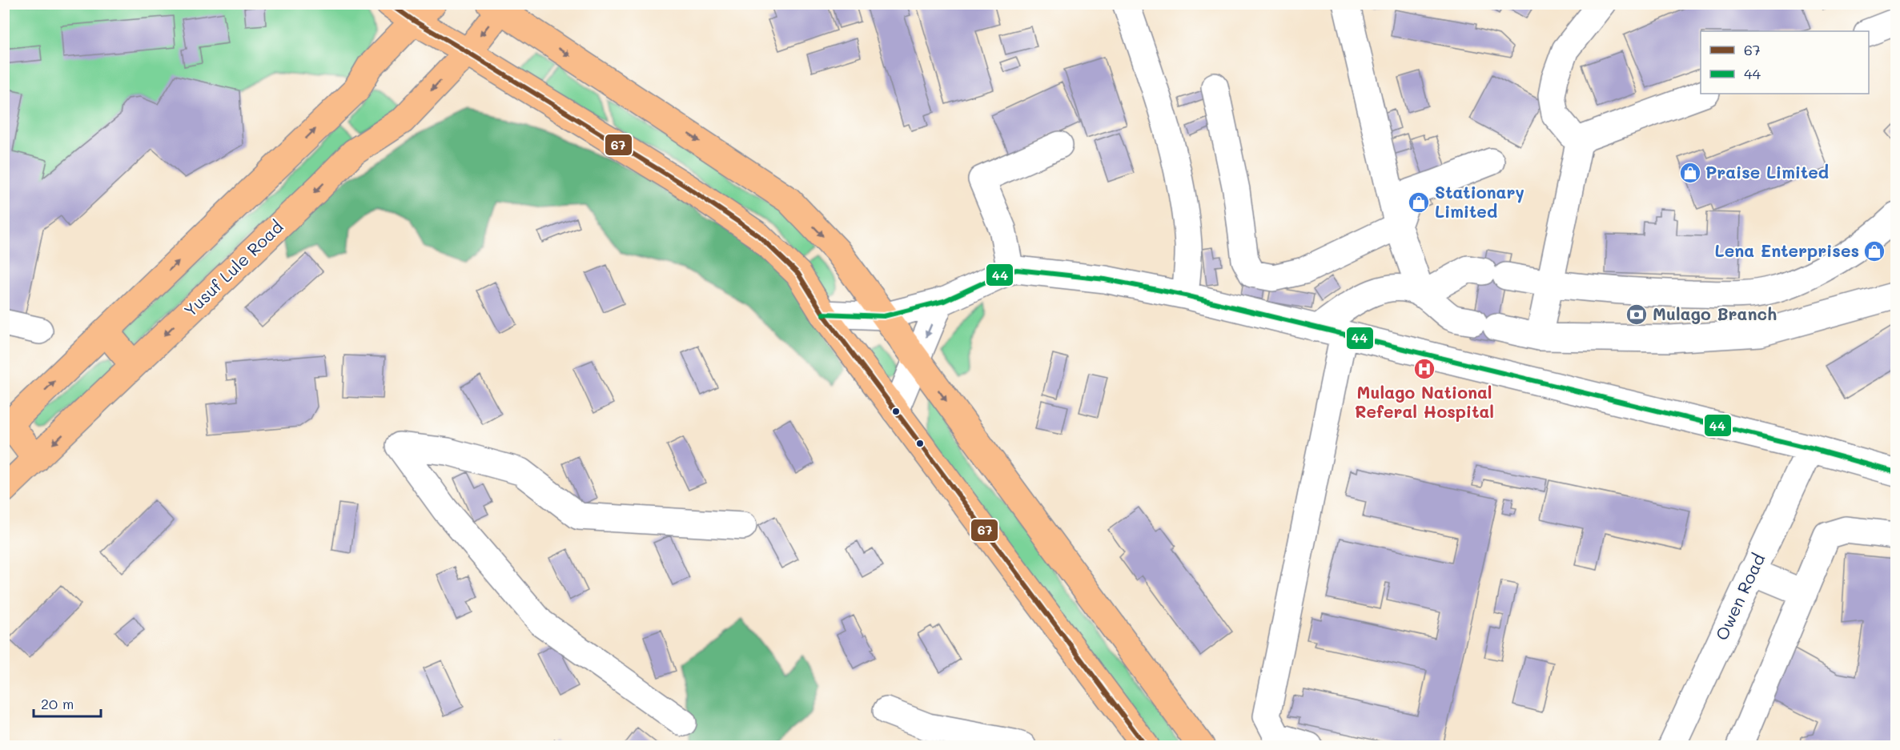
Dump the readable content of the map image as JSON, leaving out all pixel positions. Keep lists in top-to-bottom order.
{
  "streets": {
    "main road": ["Yusuf Lule Road"],
    "street": ["Owen Road"]
  },
  "places": {
    "shop": ["Praise Limited", "Stationary Limited", "Lena Enterprises"],
    "bank": ["Mulago Branch"],
    "hospital": ["Mulago National Referal Hospital"]
  },
  "lines": ["transit line 67", "transit line 44"],
  "legend": ["67", "44"],
  "scale_bar": "20 m"
}
